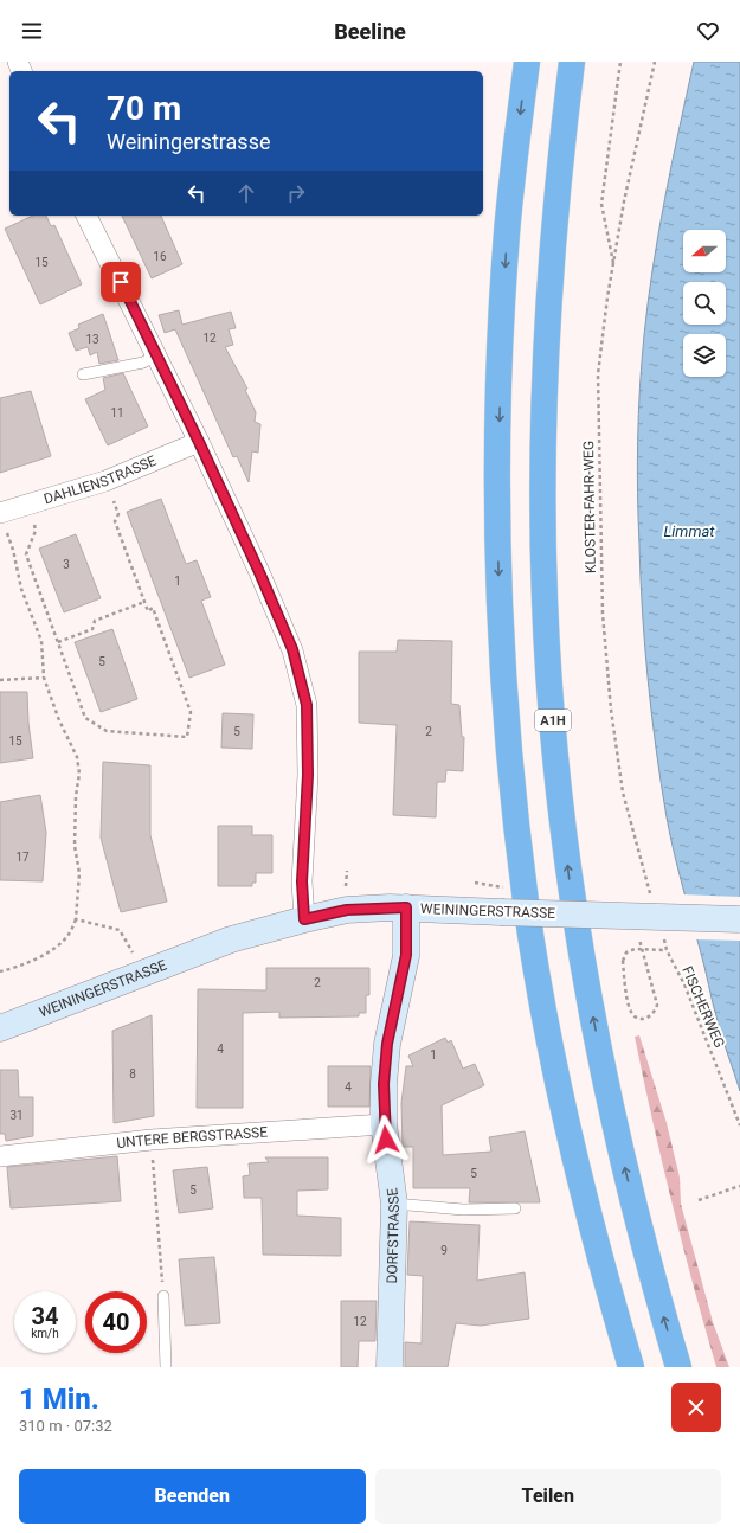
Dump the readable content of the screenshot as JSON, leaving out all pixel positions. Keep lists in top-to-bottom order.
{
  "streets": {
    "highway": ["A1H"],
    "main road": ["WEININGERSTRASSE", "DORFSTRASSE"],
    "street": ["DAHLIENSTRASSE", "UNTERE BERGSTRASSE"],
    "path": ["KLOSTER-FAHR-WEG", "FISCHERWEG"]
  },
  "crossings": [
    ["WEININGERSTRASSE", "DORFSTRASSE"],
    ["UNTERE BERGSTRASSE", "DORFSTRASSE"]
  ],
  "water": ["Limmat"],
  "house_numbers": [
    "16",
    "15",
    "12",
    "13",
    "11",
    "3",
    "1",
    "5",
    "5",
    "2",
    "15",
    "17",
    "2",
    "4",
    "1",
    "8",
    "4",
    "31",
    "5",
    "5",
    "9",
    "12"
  ],
  "north": "left",
  "page": {
    "header": "Beeline",
    "turn": ["70 m", "Weiningerstrasse"],
    "speed": "34 km/h",
    "limit": "40",
    "heading": ["1 Min.", "310 m · 07:32"],
    "buttons": ["Beenden", "Teilen"]
  }
}
